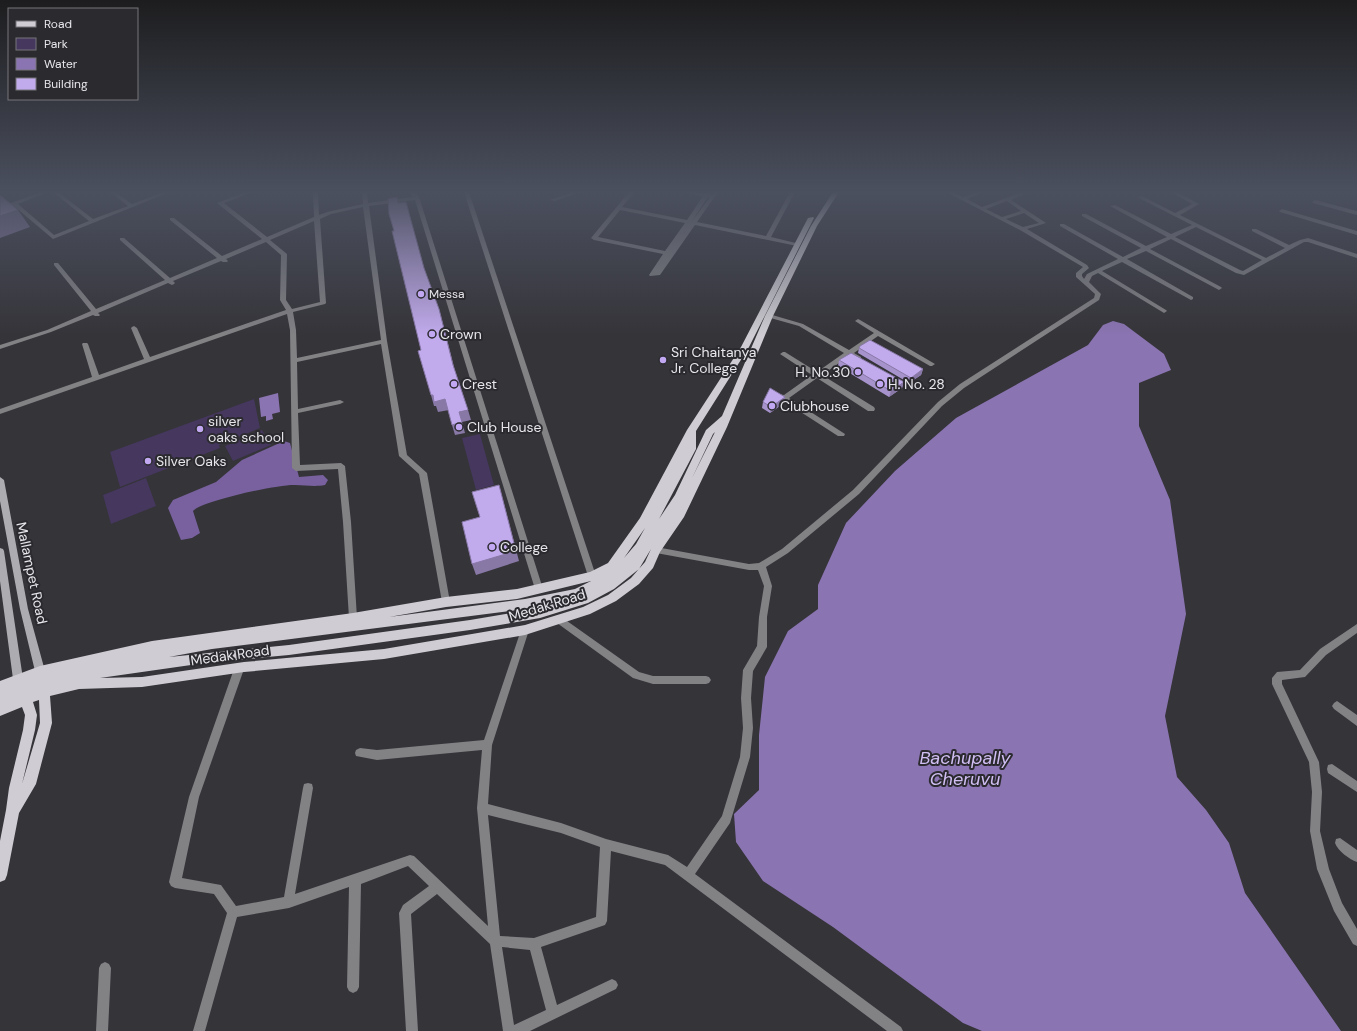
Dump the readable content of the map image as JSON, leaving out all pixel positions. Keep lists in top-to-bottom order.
{
  "streets": {
    "main road": ["Mallampet Road", "Medak Road"]
  },
  "crossings": [
    ["Mallampet Road", "Medak Road"]
  ],
  "water": ["Bachupally Cheruvu"],
  "places": [
    "Messa",
    "Crown",
    "Sri Chaitanya Jr. College",
    "H. No.30",
    "Crest",
    "H. No. 28",
    "Clubhouse",
    "Club House",
    "silver oaks school",
    "Silver Oaks",
    "College"
  ],
  "legend": [
    "Road",
    "Park",
    "Water",
    "Building"
  ]
}
